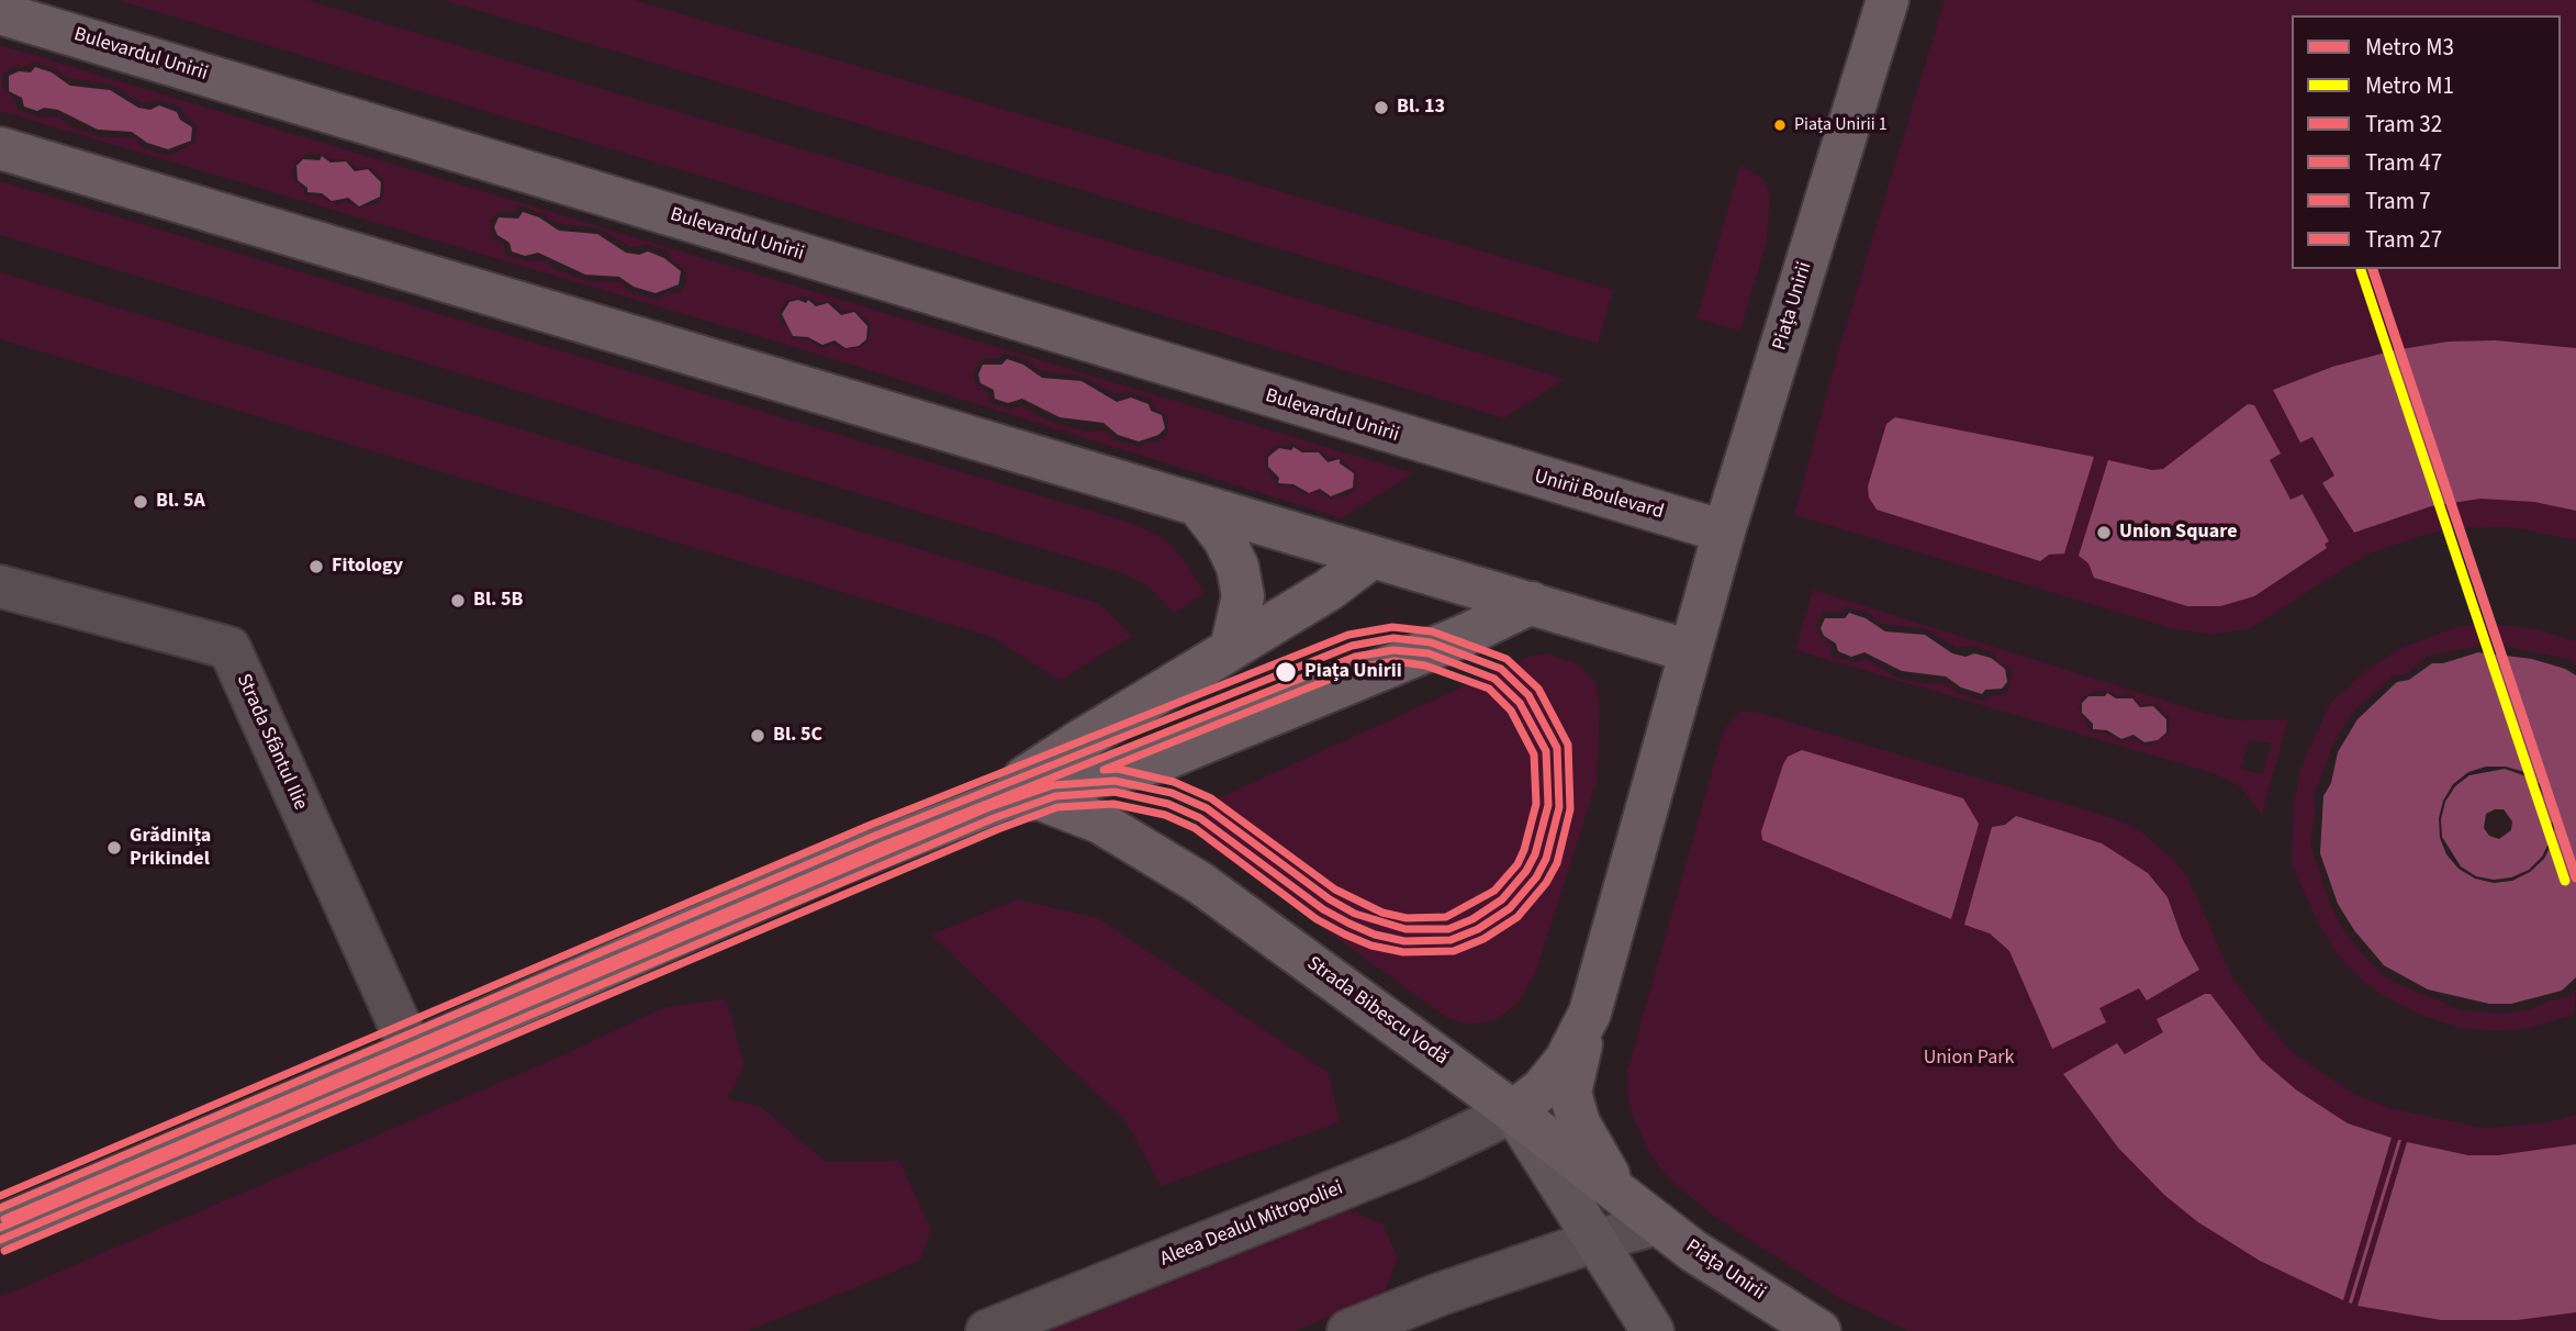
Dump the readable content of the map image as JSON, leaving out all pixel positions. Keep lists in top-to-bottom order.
{
  "streets": {
    "main road": ["Bulevardul Unirii", "Piața Unirii", "Strada Bibescu Vodă"],
    "street": ["Strada Sfântul Ilie", "Aleea Dealul Mitropoliei"]
  },
  "crossings": [
    ["Bulevardul Unirii", "Piața Unirii"],
    ["Piața Unirii", "Strada Bibescu Vodă"],
    ["Piața Unirii", "Aleea Dealul Mitropoliei"],
    ["Strada Bibescu Vodă", "Aleea Dealul Mitropoliei"]
  ],
  "parks": ["Union Park"],
  "places": [
    "Bl. 13",
    "Piața Unirii 1",
    "Bl. 5A",
    "Union Square",
    "Fitology",
    "Bl. 5B",
    "Piața Unirii",
    "Bl. 5C",
    "Grădinița Prikindel"
  ],
  "lines": [
    "metro line M3",
    "metro line M1",
    "tram line 7",
    "tram line 32",
    "tram line 47",
    "tram line 27"
  ],
  "legend": [
    "Metro M3",
    "Metro M1",
    "Tram 32",
    "Tram 47",
    "Tram 7",
    "Tram 27"
  ]
}
